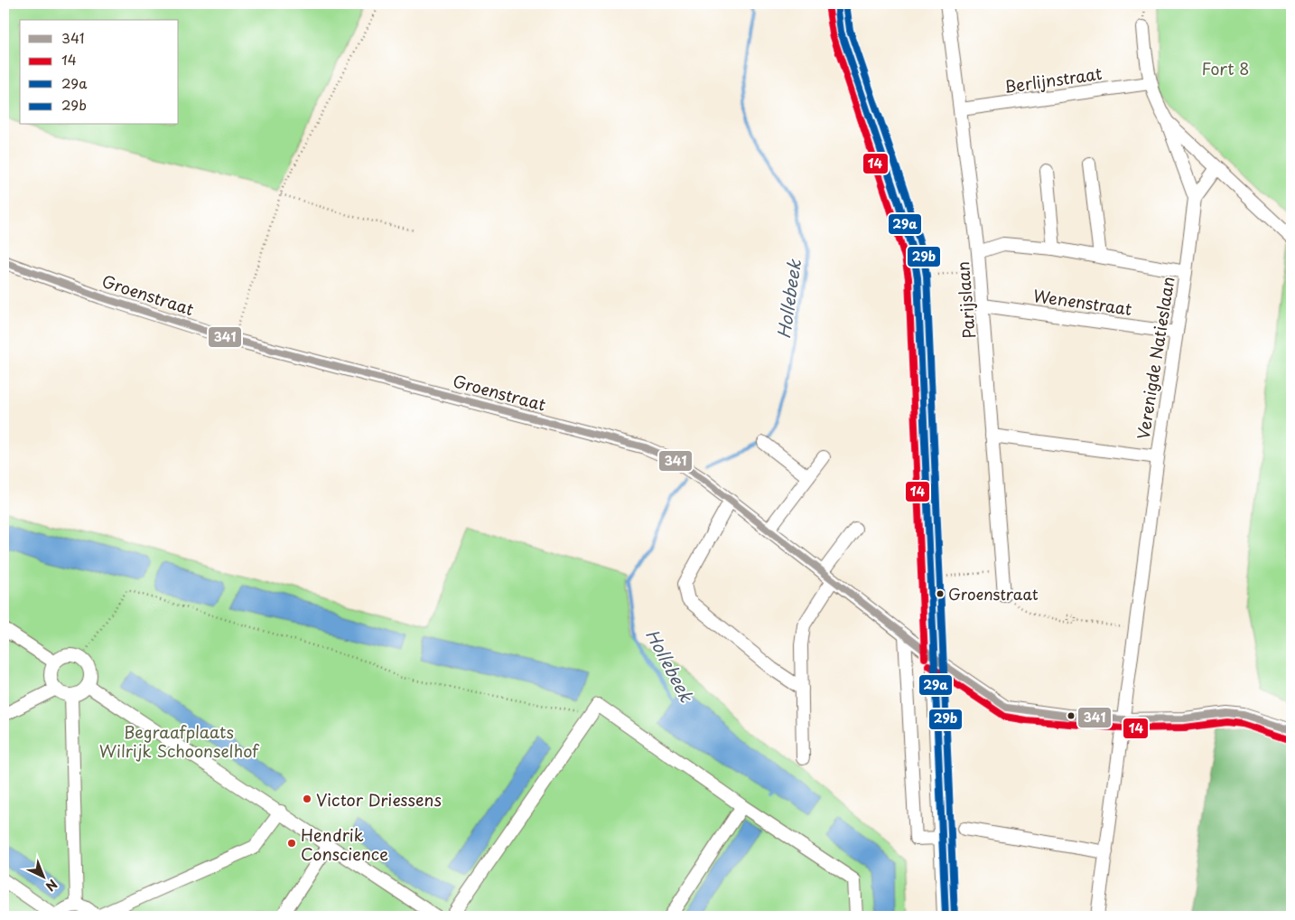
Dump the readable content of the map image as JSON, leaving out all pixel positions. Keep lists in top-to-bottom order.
{
  "streets": {
    "street": [
      "Berlijnstraat",
      "Groenstraat",
      "Parijslaan",
      "Wenenstraat",
      "Verenigde Natieslaan"
    ]
  },
  "crossings": [
    ["Berlijnstraat", "Parijslaan"],
    ["Berlijnstraat", "Verenigde Natieslaan"],
    ["Groenstraat", "Verenigde Natieslaan"],
    ["Parijslaan", "Wenenstraat"],
    ["Wenenstraat", "Verenigde Natieslaan"]
  ],
  "water": ["Hollebeek"],
  "parks": ["Fort 8", "Begraafplaats Wilrijk Schoonselhof"],
  "places": ["Groenstraat", "Victor Driessens", "Hendrik Conscience"],
  "lines": [
    "transit line 29a",
    "transit line 29b",
    "transit line 14",
    "transit line 341"
  ],
  "legend": [
    "341",
    "14",
    "29a",
    "29b"
  ],
  "north": "bottom right"
}
